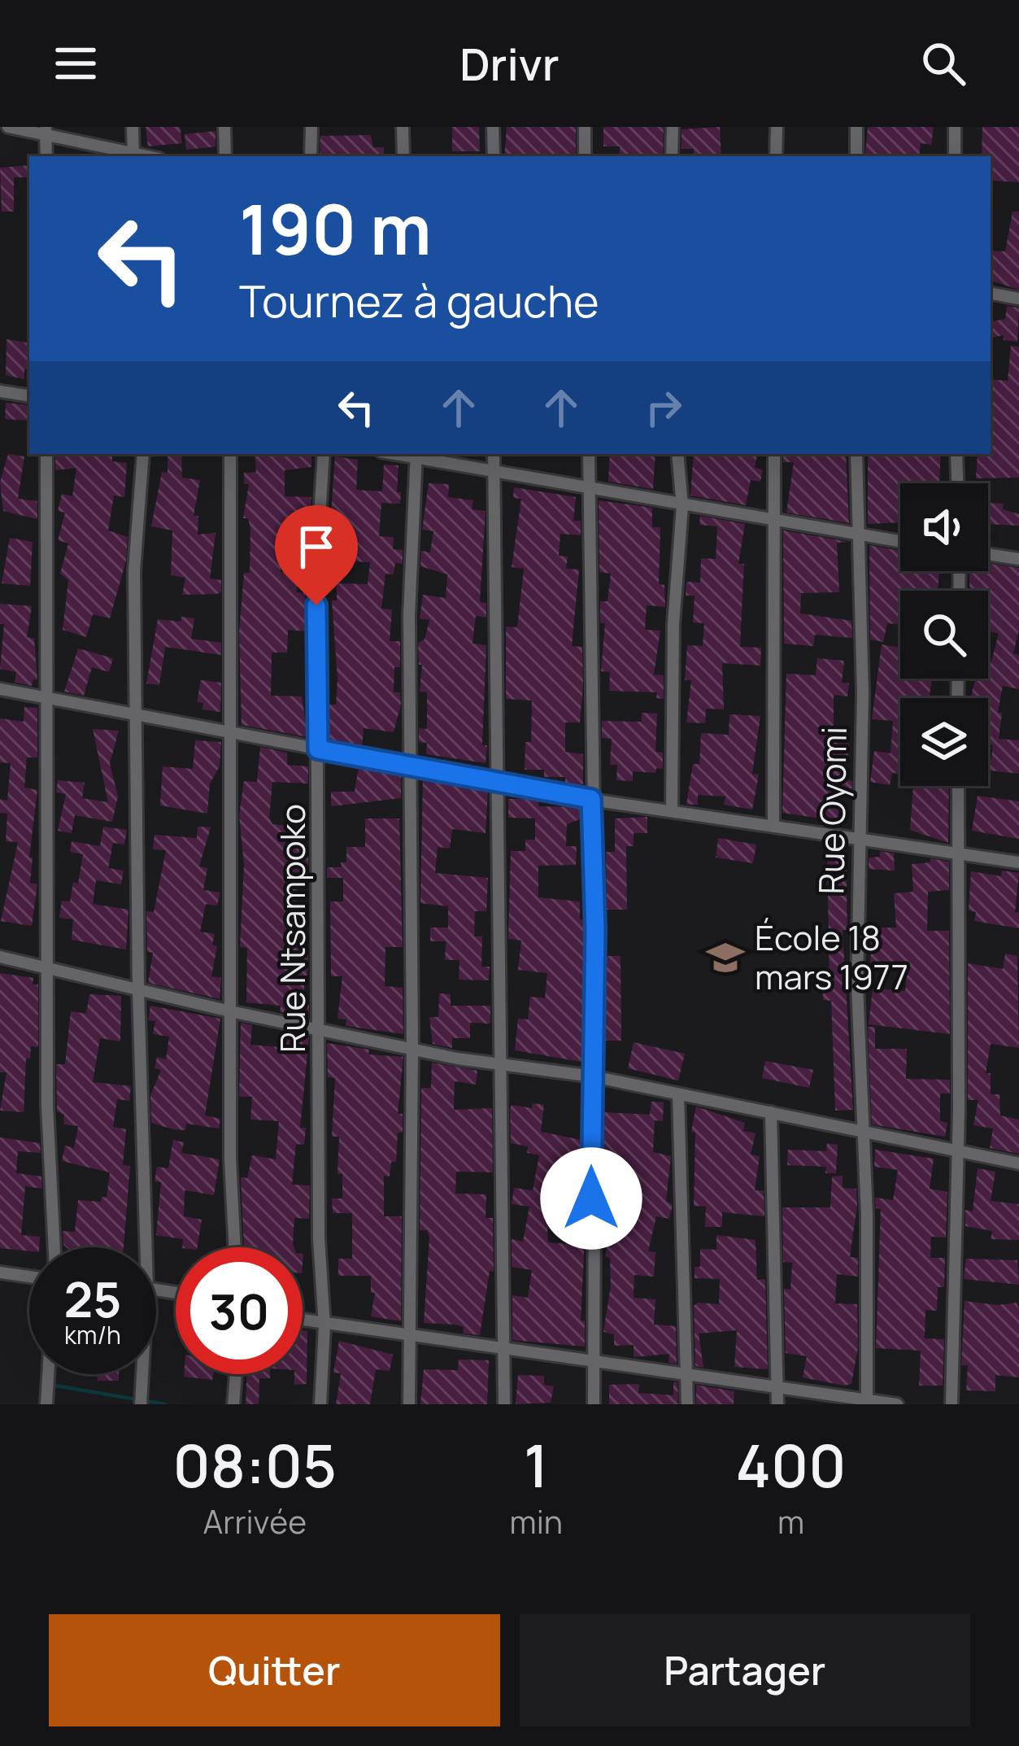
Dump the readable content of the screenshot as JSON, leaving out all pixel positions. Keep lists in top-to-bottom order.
{
  "streets": {
    "street": ["Rue Oyomi", "Rue Ntsampoko"]
  },
  "places": {
    "school or university": ["École 18 mars 1977"]
  },
  "page": {
    "header": "Drivr",
    "turn": ["190 m", "Tournez à gauche"],
    "speed": "25 km/h",
    "limit": "30",
    "eta": [
      "08:05",
      "Arrivée",
      "1",
      "min",
      "400",
      "m"
    ],
    "buttons": ["Quitter", "Partager"]
  }
}
